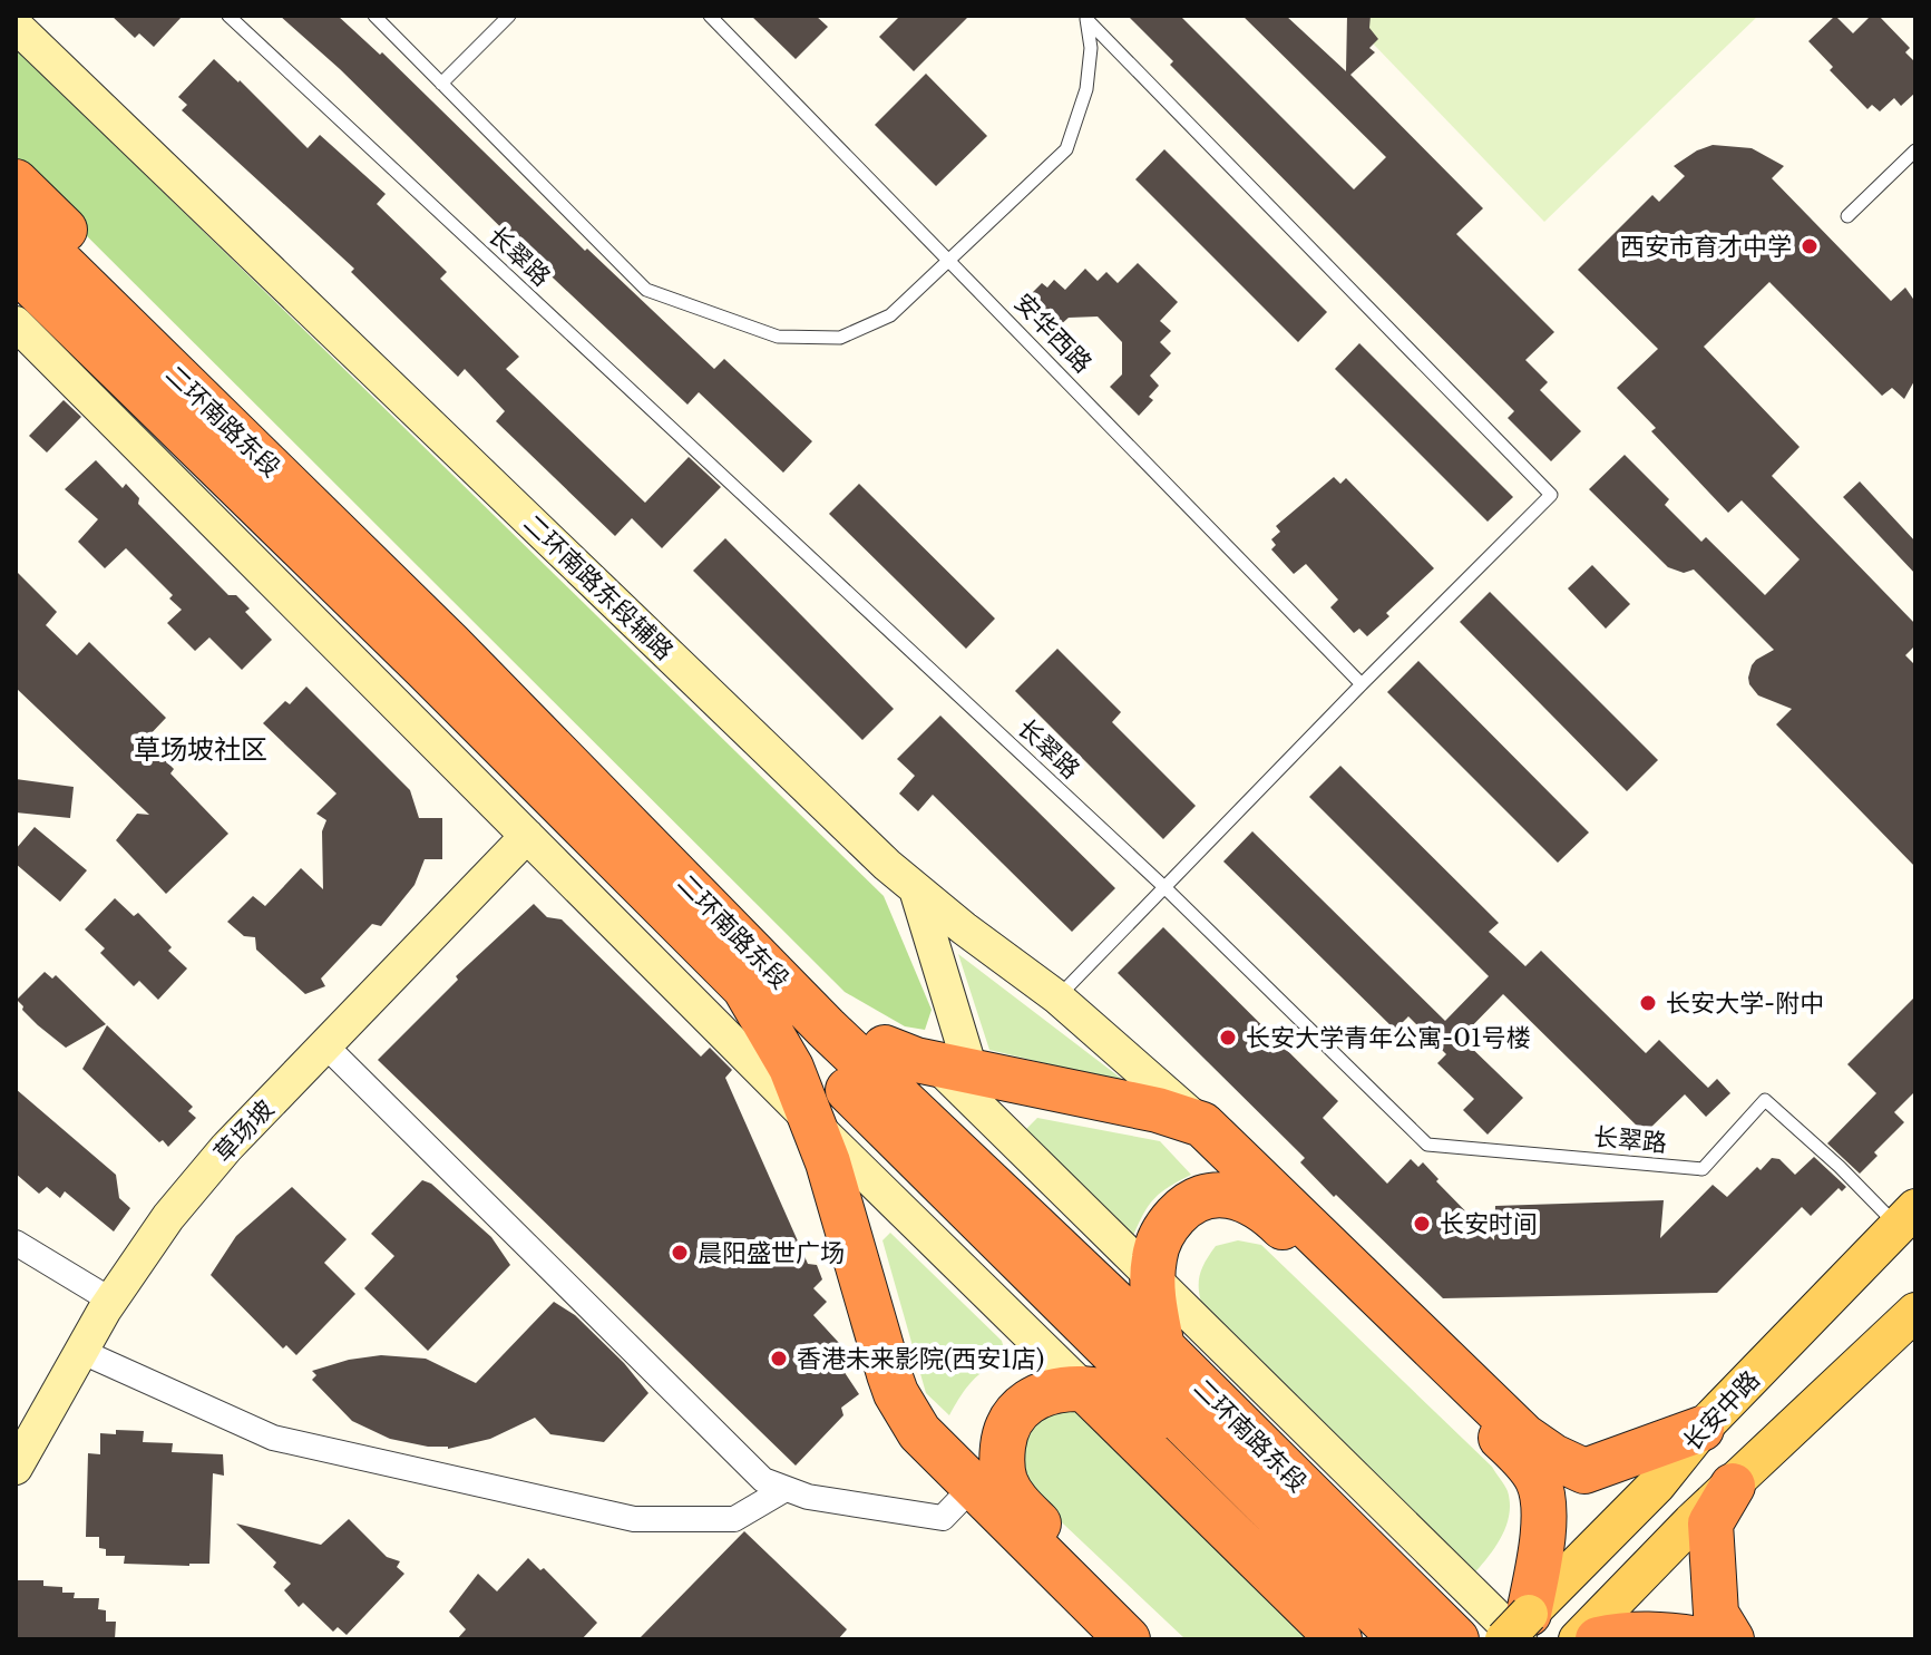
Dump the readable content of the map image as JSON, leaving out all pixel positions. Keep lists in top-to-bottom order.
{
  "streets": {
    "highway": ["二环南路东段"],
    "main road": ["二环南路东段辅路", "草场坡", "长安中路"],
    "lane": ["长翠路", "安华西路"]
  },
  "crossings": [
    ["长翠路", "长安中路"]
  ],
  "districts": ["草场坡社区"],
  "places": [
    "西安市育才中学",
    "长安大学-附中",
    "长安大学青年公寓-01号楼",
    "长安时间",
    "晨阳盛世广场",
    "香港未来影院(西安1店)"
  ]
}
